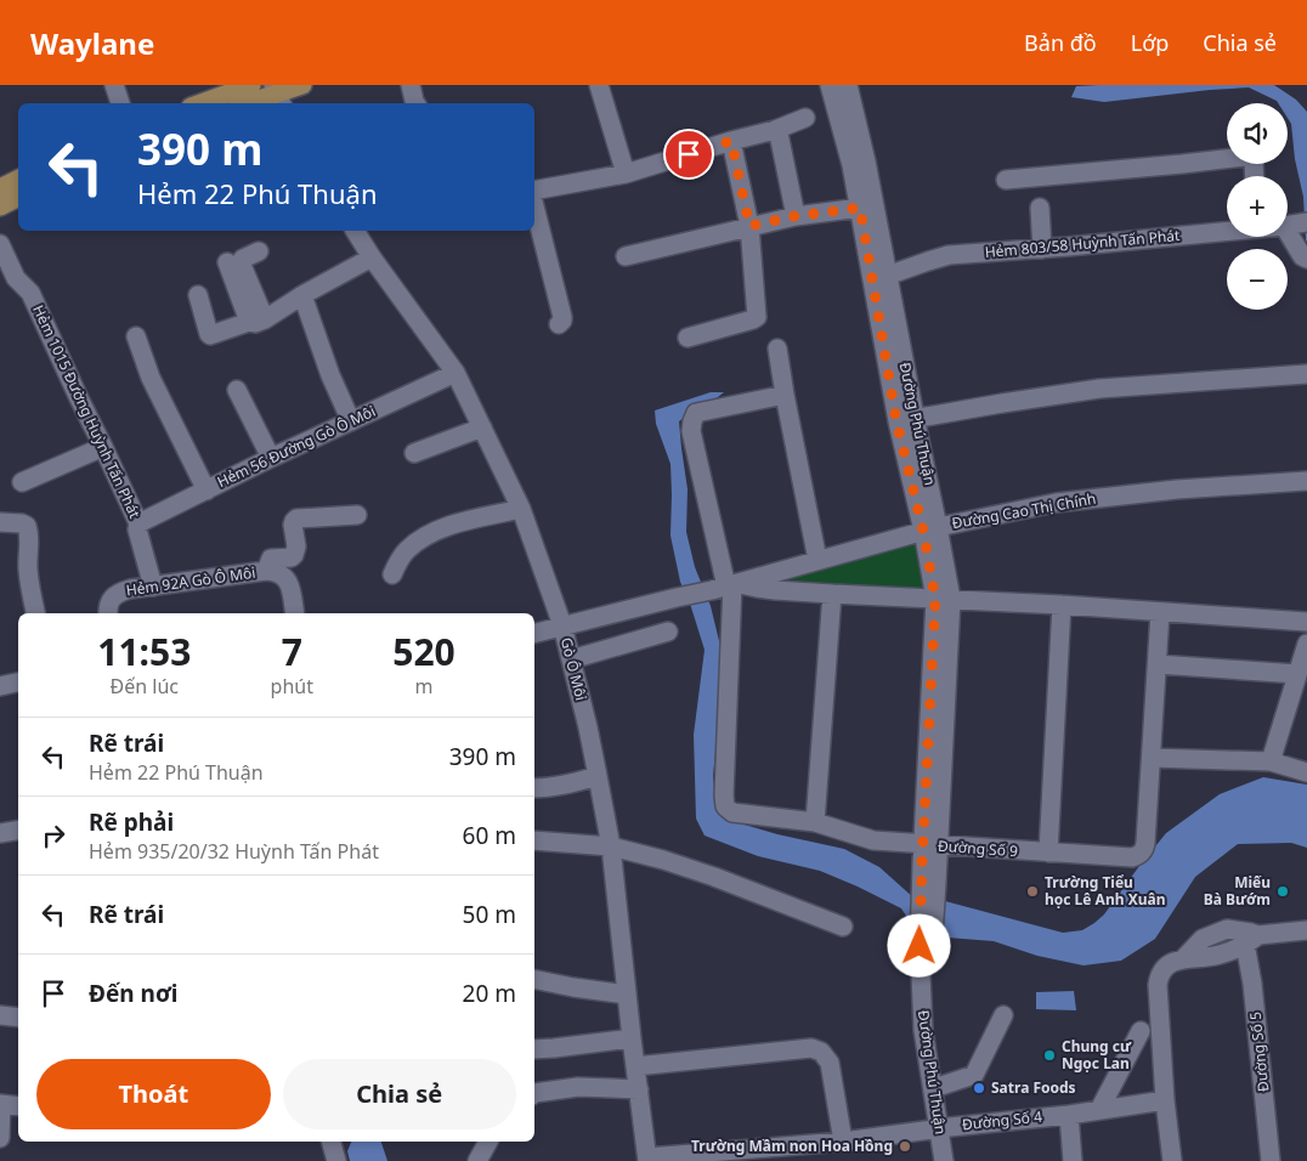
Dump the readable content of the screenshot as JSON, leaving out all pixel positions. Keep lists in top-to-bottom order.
{
  "streets": {
    "street": [
      "Hẻm 803/58 Huỳnh Tấn Phát",
      "Hẻm 1015 Đường Huỳnh Tấn Phát",
      "Đường Phú Thuận",
      "Hẻm 56 Đường Gò Ô Môi",
      "Đường Cao Thị Chính",
      "Hẻm 92A Gò Ô Môi",
      "Gò Ô Môi",
      "Đường Số 9",
      "Đường Số 5",
      "Đường Số 4"
    ]
  },
  "crossings": [
    ["Hẻm 803/58 Huỳnh Tấn Phát", "Đường Phú Thuận"],
    ["Hẻm 1015 Đường Huỳnh Tấn Phát", "Hẻm 56 Đường Gò Ô Môi"],
    ["Hẻm 1015 Đường Huỳnh Tấn Phát", "Hẻm 92A Gò Ô Môi"],
    ["Đường Phú Thuận", "Đường Cao Thị Chính"],
    ["Đường Phú Thuận", "Đường Số 9"],
    ["Đường Phú Thuận", "Đường Số 4"],
    ["Hẻm 56 Đường Gò Ô Môi", "Gò Ô Môi"],
    ["Đường Cao Thị Chính", "Gò Ô Môi"],
    ["Đường Cao Thị Chính", "Đường Số 9"],
    ["Gò Ô Môi", "Đường Số 4"]
  ],
  "places": [
    "Trường Tiểu học Lê Anh Xuân",
    "Miếu Bà Bướm",
    "Chung cư Ngọc Lan",
    "Satra Foods",
    "Trường Mầm non Hoa Hồng"
  ],
  "page": {
    "header": "Waylane",
    "nav": ["Bản đồ", "Lớp", "Chia sẻ"],
    "map_buttons": ["+", "−"],
    "turn": ["390 m", "Hẻm 22 Phú Thuận"],
    "eta": [
      "11:53",
      "Đến lúc",
      "7",
      "phút",
      "520",
      "m"
    ],
    "list": [
      {
        "name": "Rẽ trái",
        "note": "Hẻm 22 Phú Thuận",
        "value": "390 m"
      },
      {
        "name": "Rẽ phải",
        "note": "Hẻm 935/20/32 Huỳnh Tấn Phát",
        "value": "60 m"
      },
      {
        "name": "Rẽ trái",
        "value": "50 m"
      },
      {
        "name": "Đến nơi",
        "value": "20 m"
      }
    ],
    "buttons": ["Thoát", "Chia sẻ"]
  }
}
